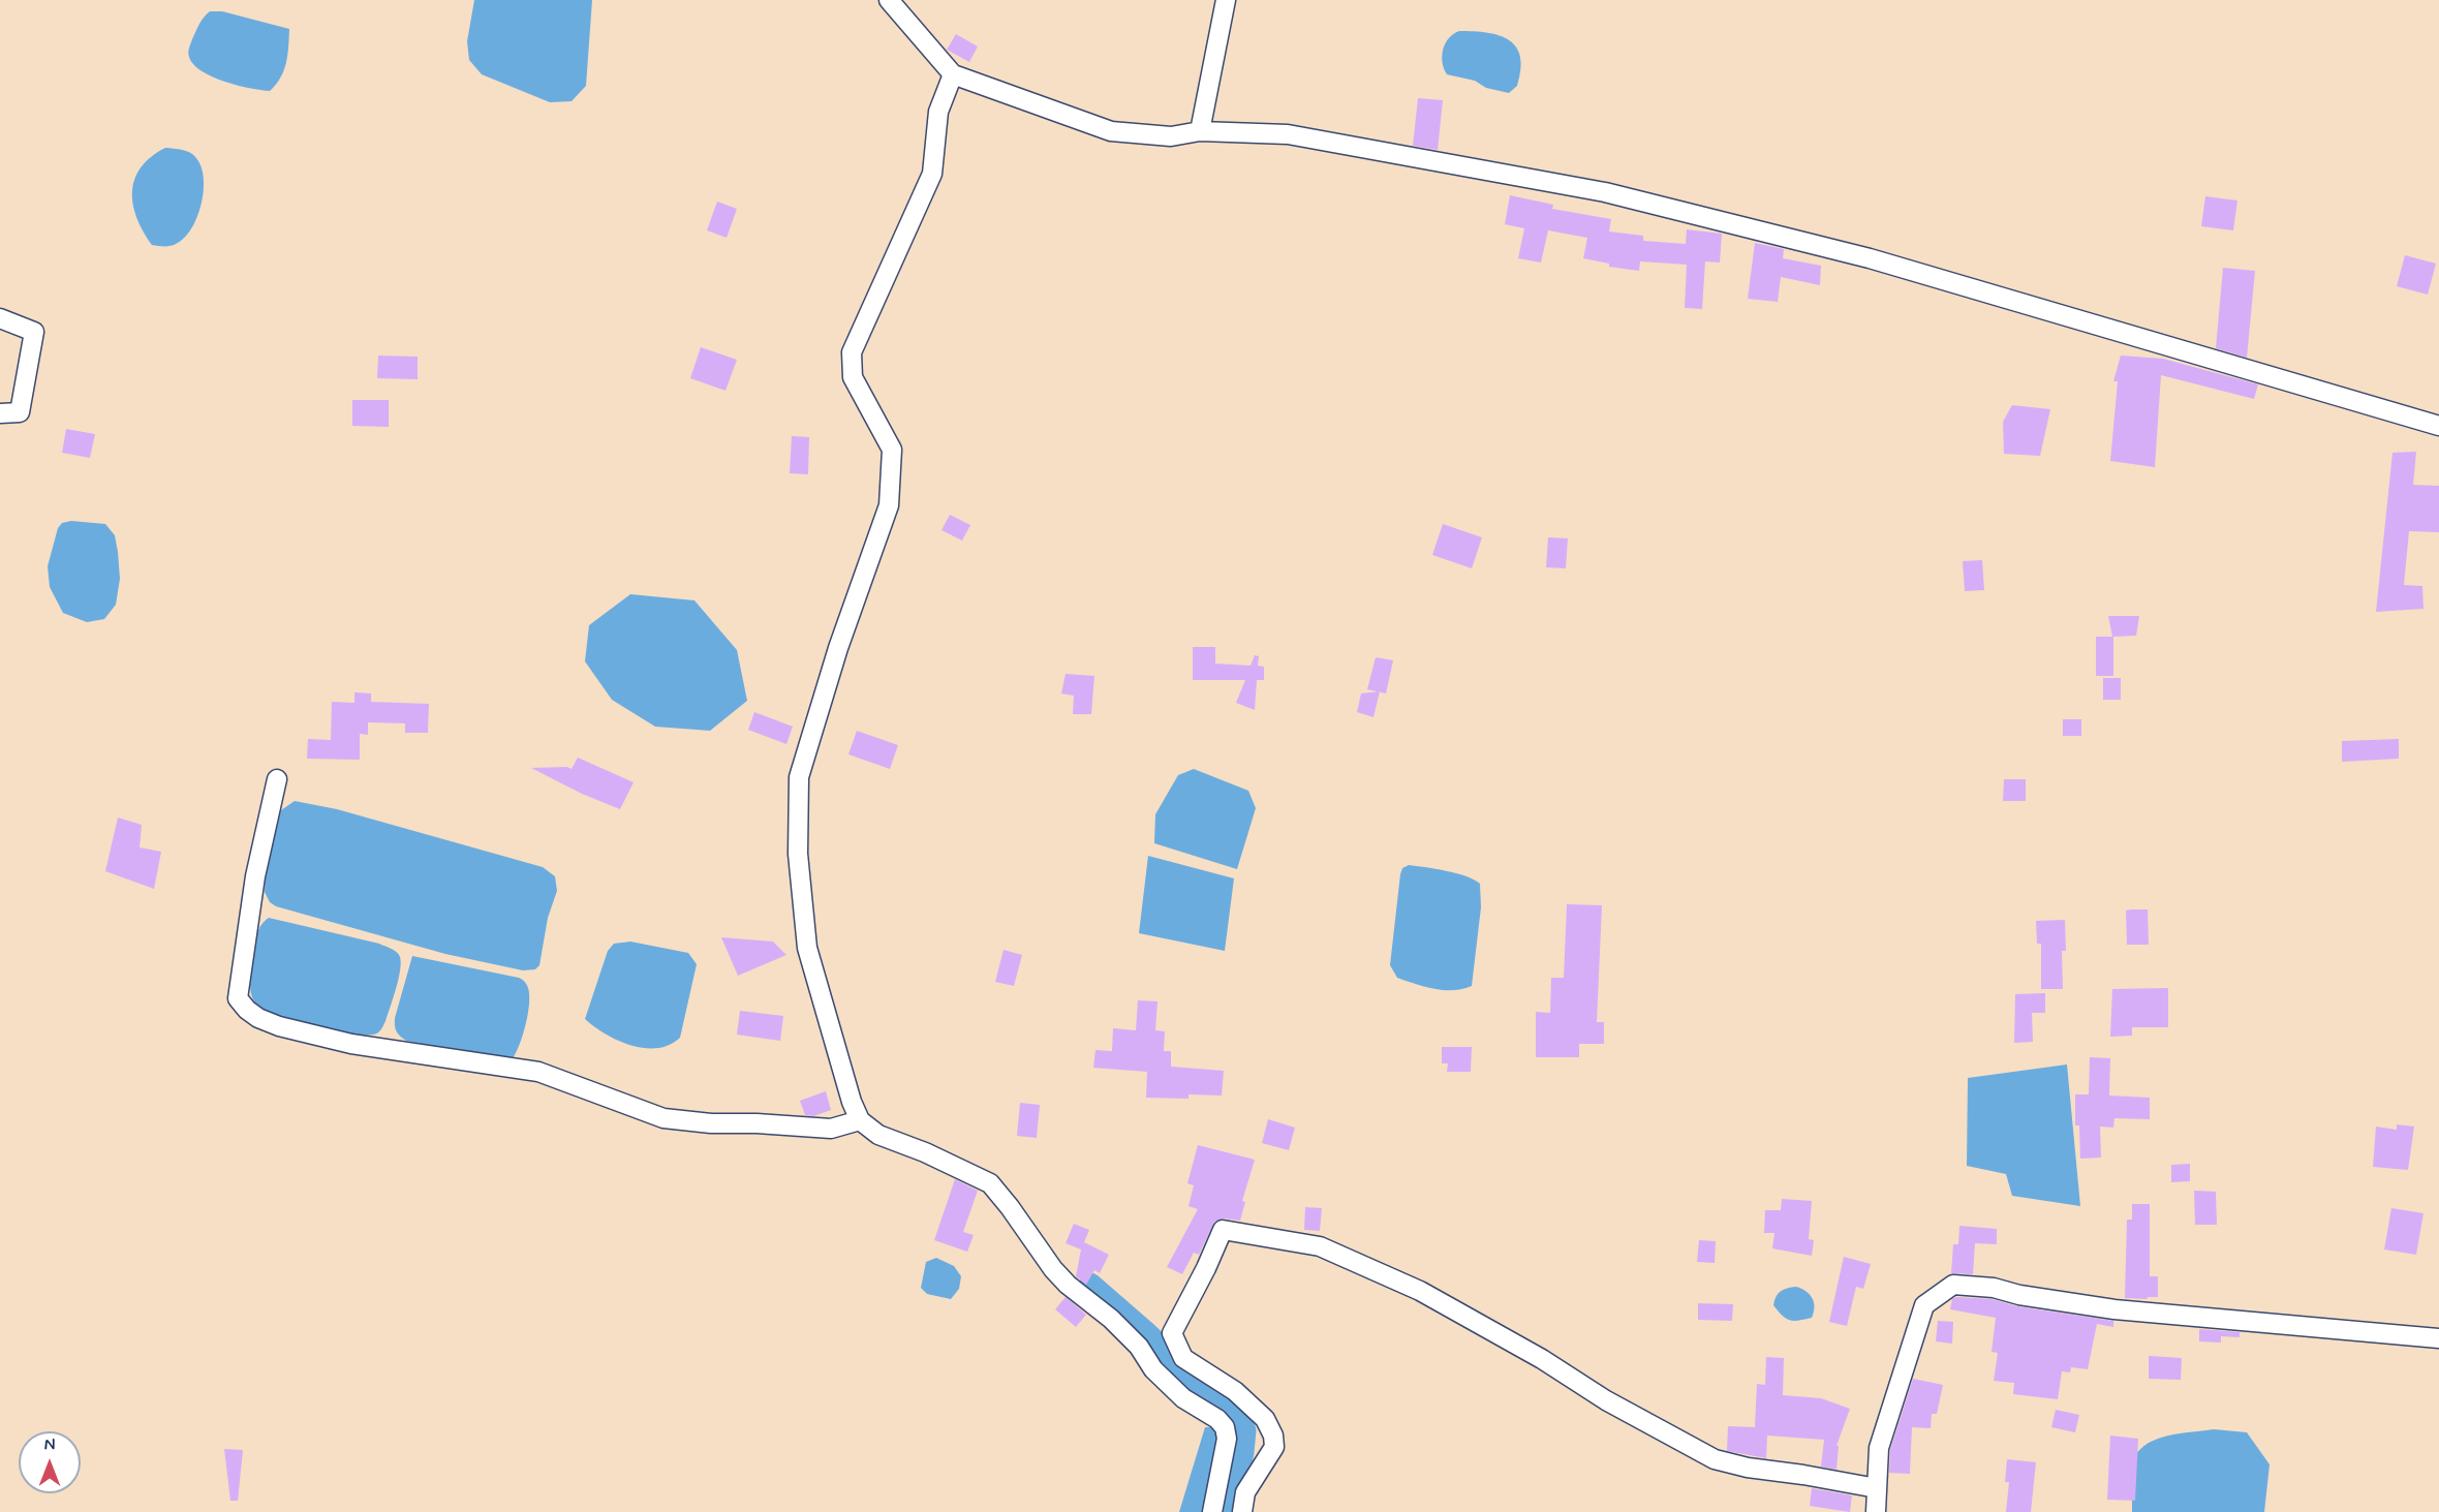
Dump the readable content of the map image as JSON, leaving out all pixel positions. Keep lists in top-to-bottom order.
{
  "north": "top"
}
